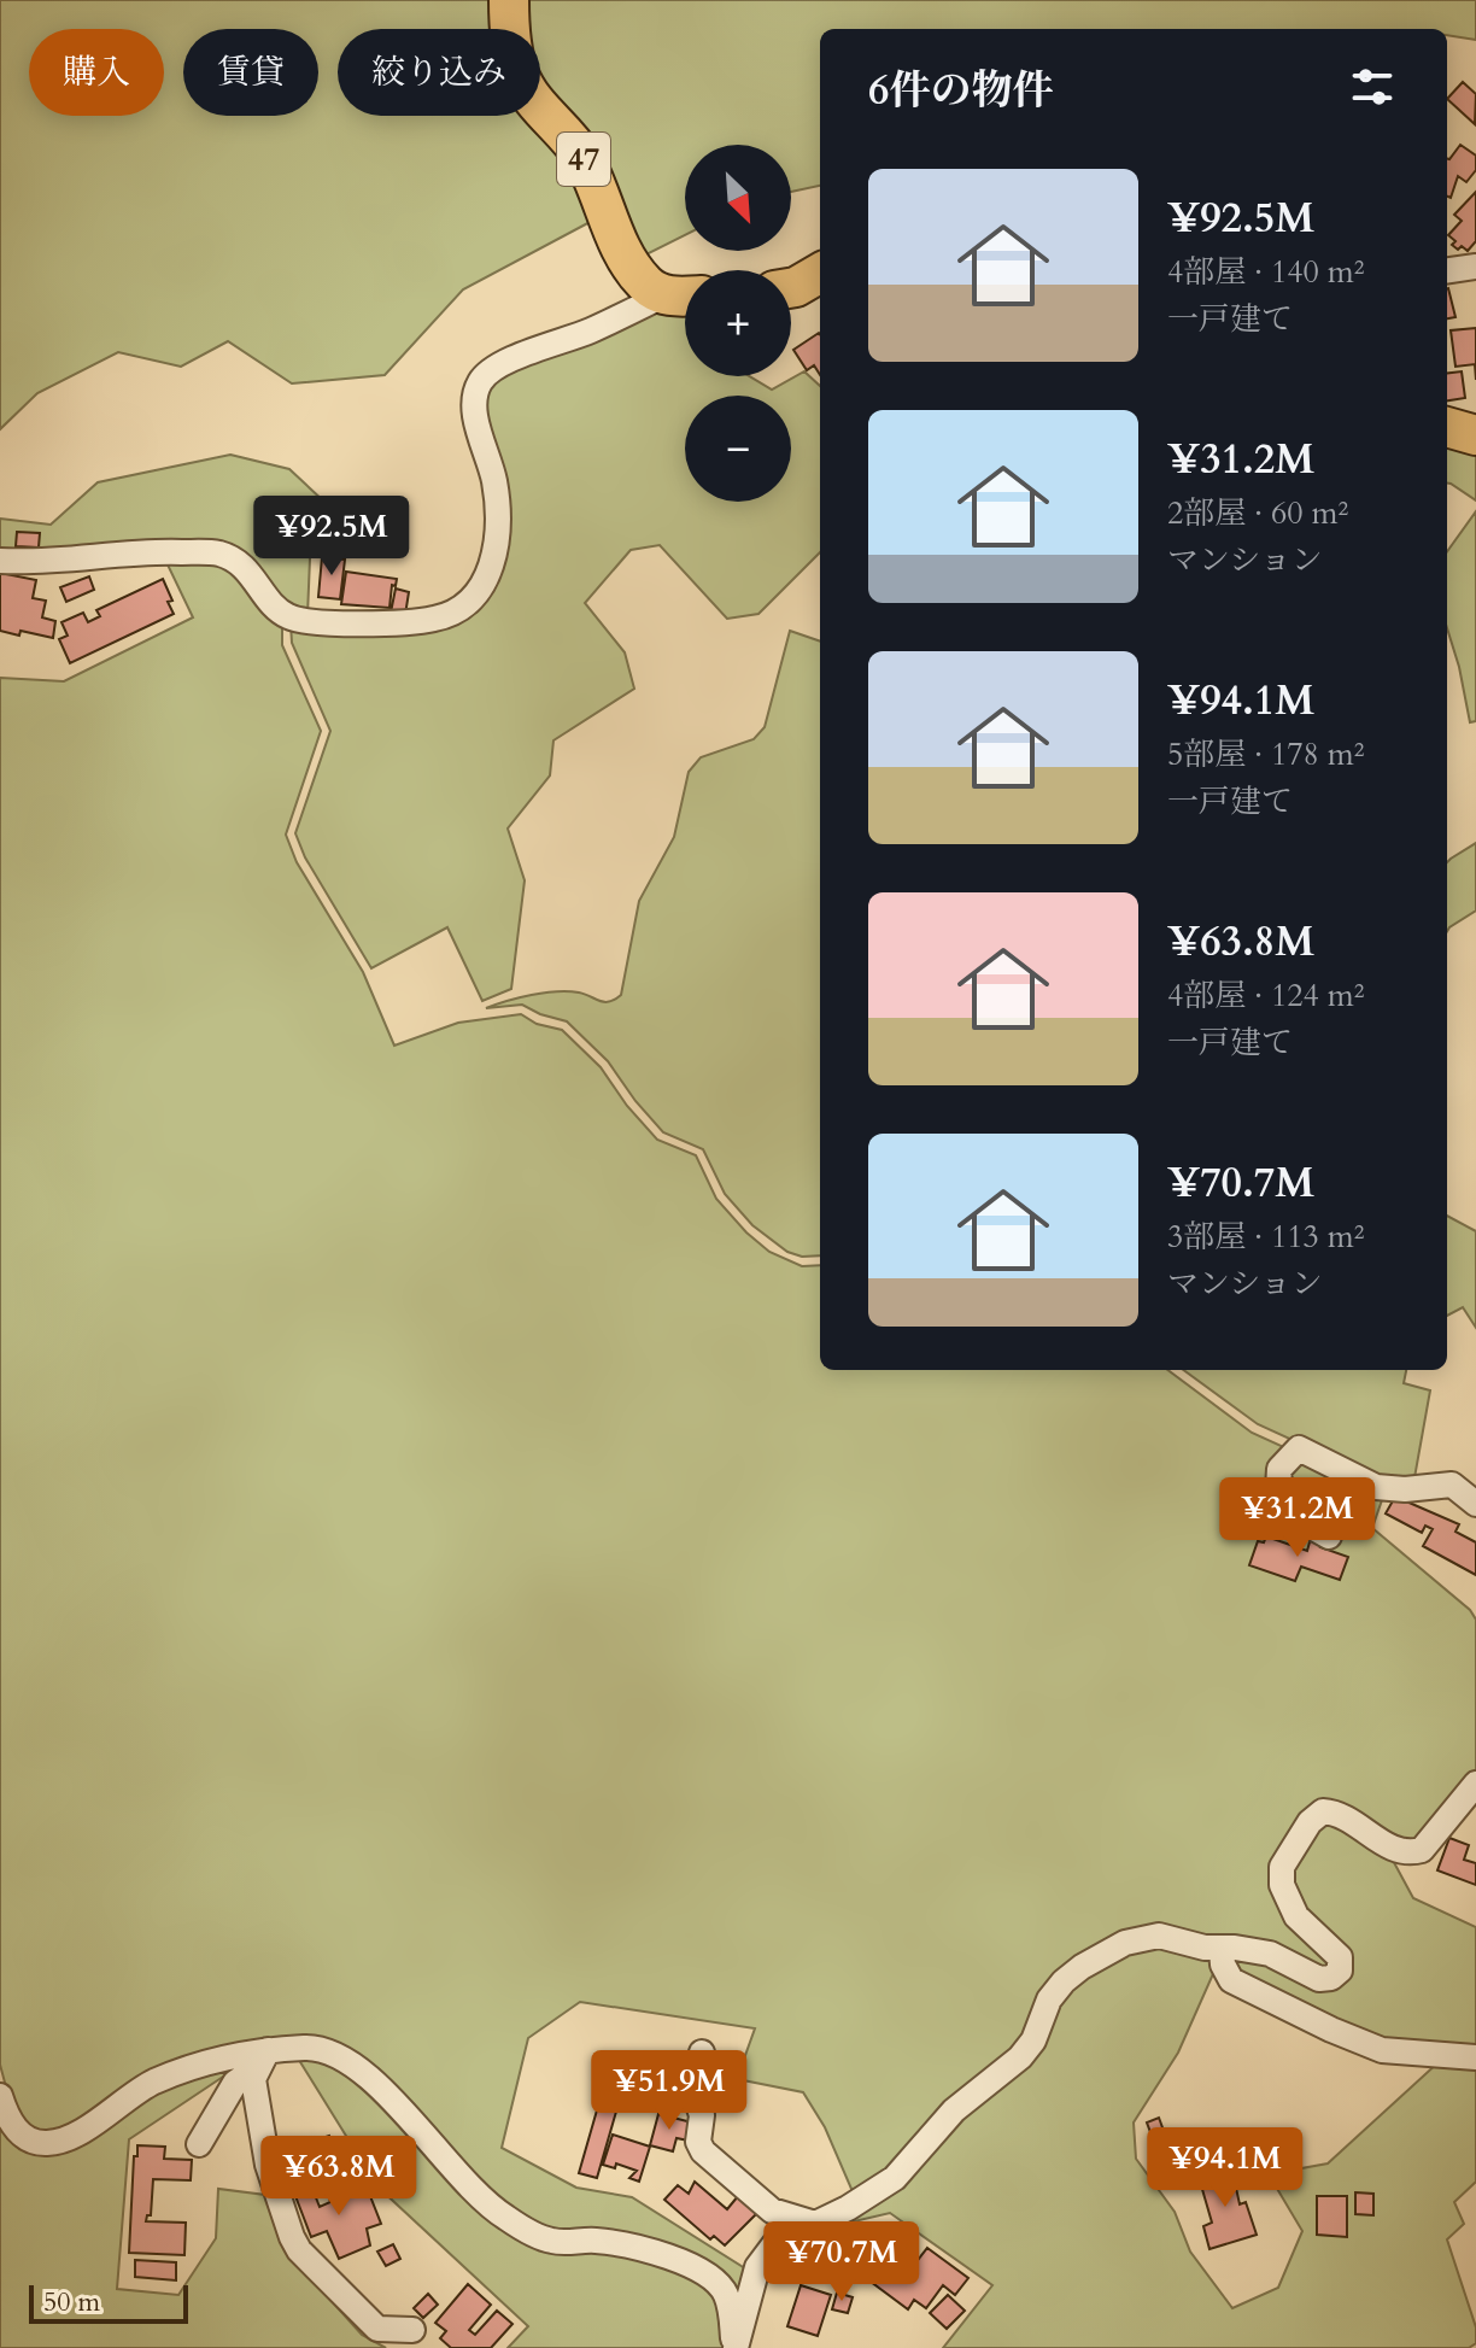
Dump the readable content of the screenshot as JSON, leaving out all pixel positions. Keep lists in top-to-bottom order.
{
  "streets": {
    "main road": ["47"]
  },
  "scale_bar": "50 m",
  "north": "bottom right",
  "page": {
    "chip": ["購入", "賃貸", "絞り込み"],
    "heading": "6件の物件",
    "map_buttons": ["+", "−"],
    "list": [
      {
        "name": "¥92.5M",
        "note": "4部屋 · 140 m² · 一戸建て"
      },
      {
        "name": "¥31.2M",
        "note": "2部屋 · 60 m² · マンション"
      },
      {
        "name": "¥94.1M",
        "note": "5部屋 · 178 m² · 一戸建て"
      },
      {
        "name": "¥63.8M",
        "note": "4部屋 · 124 m² · 一戸建て"
      },
      {
        "name": "¥70.7M",
        "note": "3部屋 · 113 m² · マンション"
      }
    ],
    "price": [
      "¥92.5M",
      "¥31.2M",
      "¥51.9M",
      "¥94.1M",
      "¥63.8M",
      "¥70.7M"
    ],
    "scale": "50 m"
  }
}
